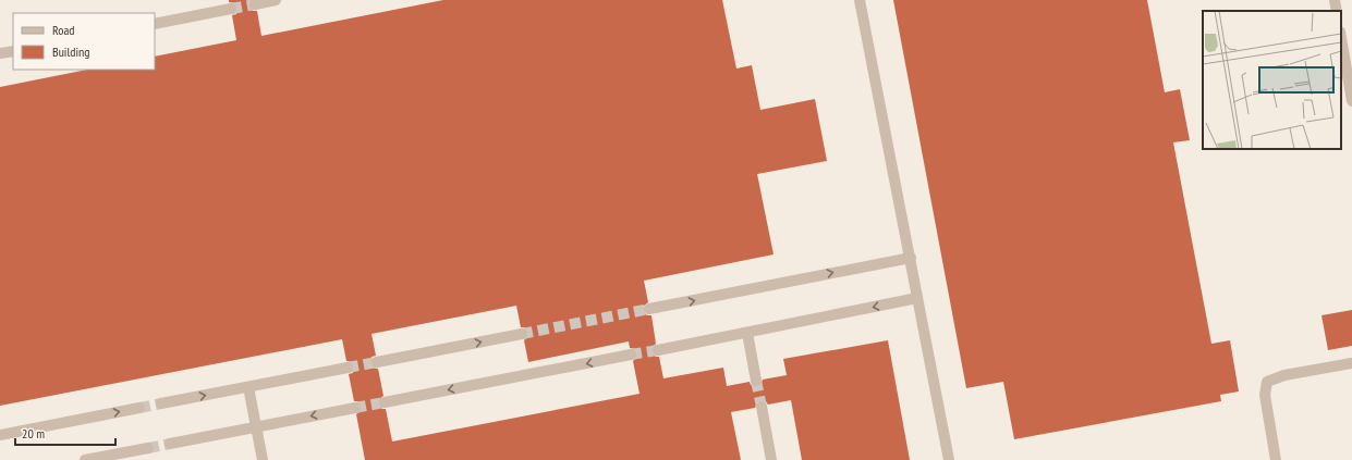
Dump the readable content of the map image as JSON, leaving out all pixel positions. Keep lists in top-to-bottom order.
{
  "legend": ["Road", "Building"],
  "scale_bar": "20 m"
}
